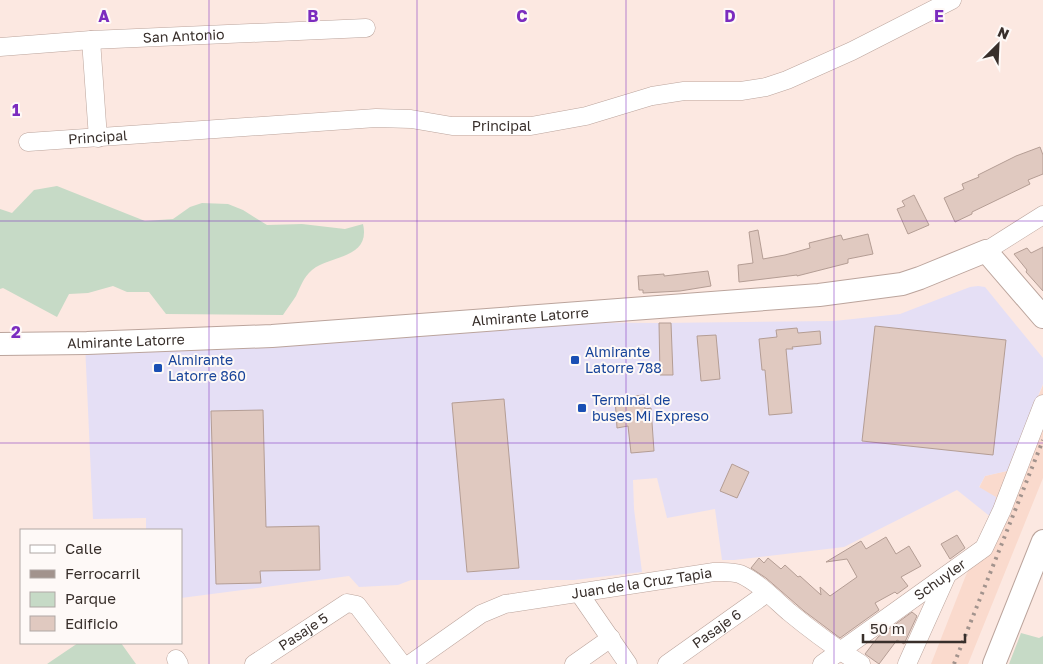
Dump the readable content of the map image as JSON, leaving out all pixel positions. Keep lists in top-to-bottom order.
{
  "streets": {
    "main road": ["Almirante Latorre"],
    "street": [
      "San Antonio",
      "Principal",
      "Schuyler",
      "Juan de la Cruz Tapia",
      "Pasaje 6",
      "Pasaje 5"
    ]
  },
  "crossings": [
    ["Schuyler", "Juan de la Cruz Tapia"],
    ["Juan de la Cruz Tapia", "Pasaje 6"]
  ],
  "places": {
    "transit": ["Almirante Latorre 788", "Almirante Latorre 860", "Terminal de buses Mi Expreso"]
  },
  "legend": [
    "Calle",
    "Ferrocarril",
    "Parque",
    "Edificio"
  ],
  "scale_bar": "50 m",
  "north": "top right",
  "grid": {
    "columns": [
      "A",
      "B",
      "C",
      "D",
      "E"
    ],
    "rows": ["1", "2"]
  }
}
